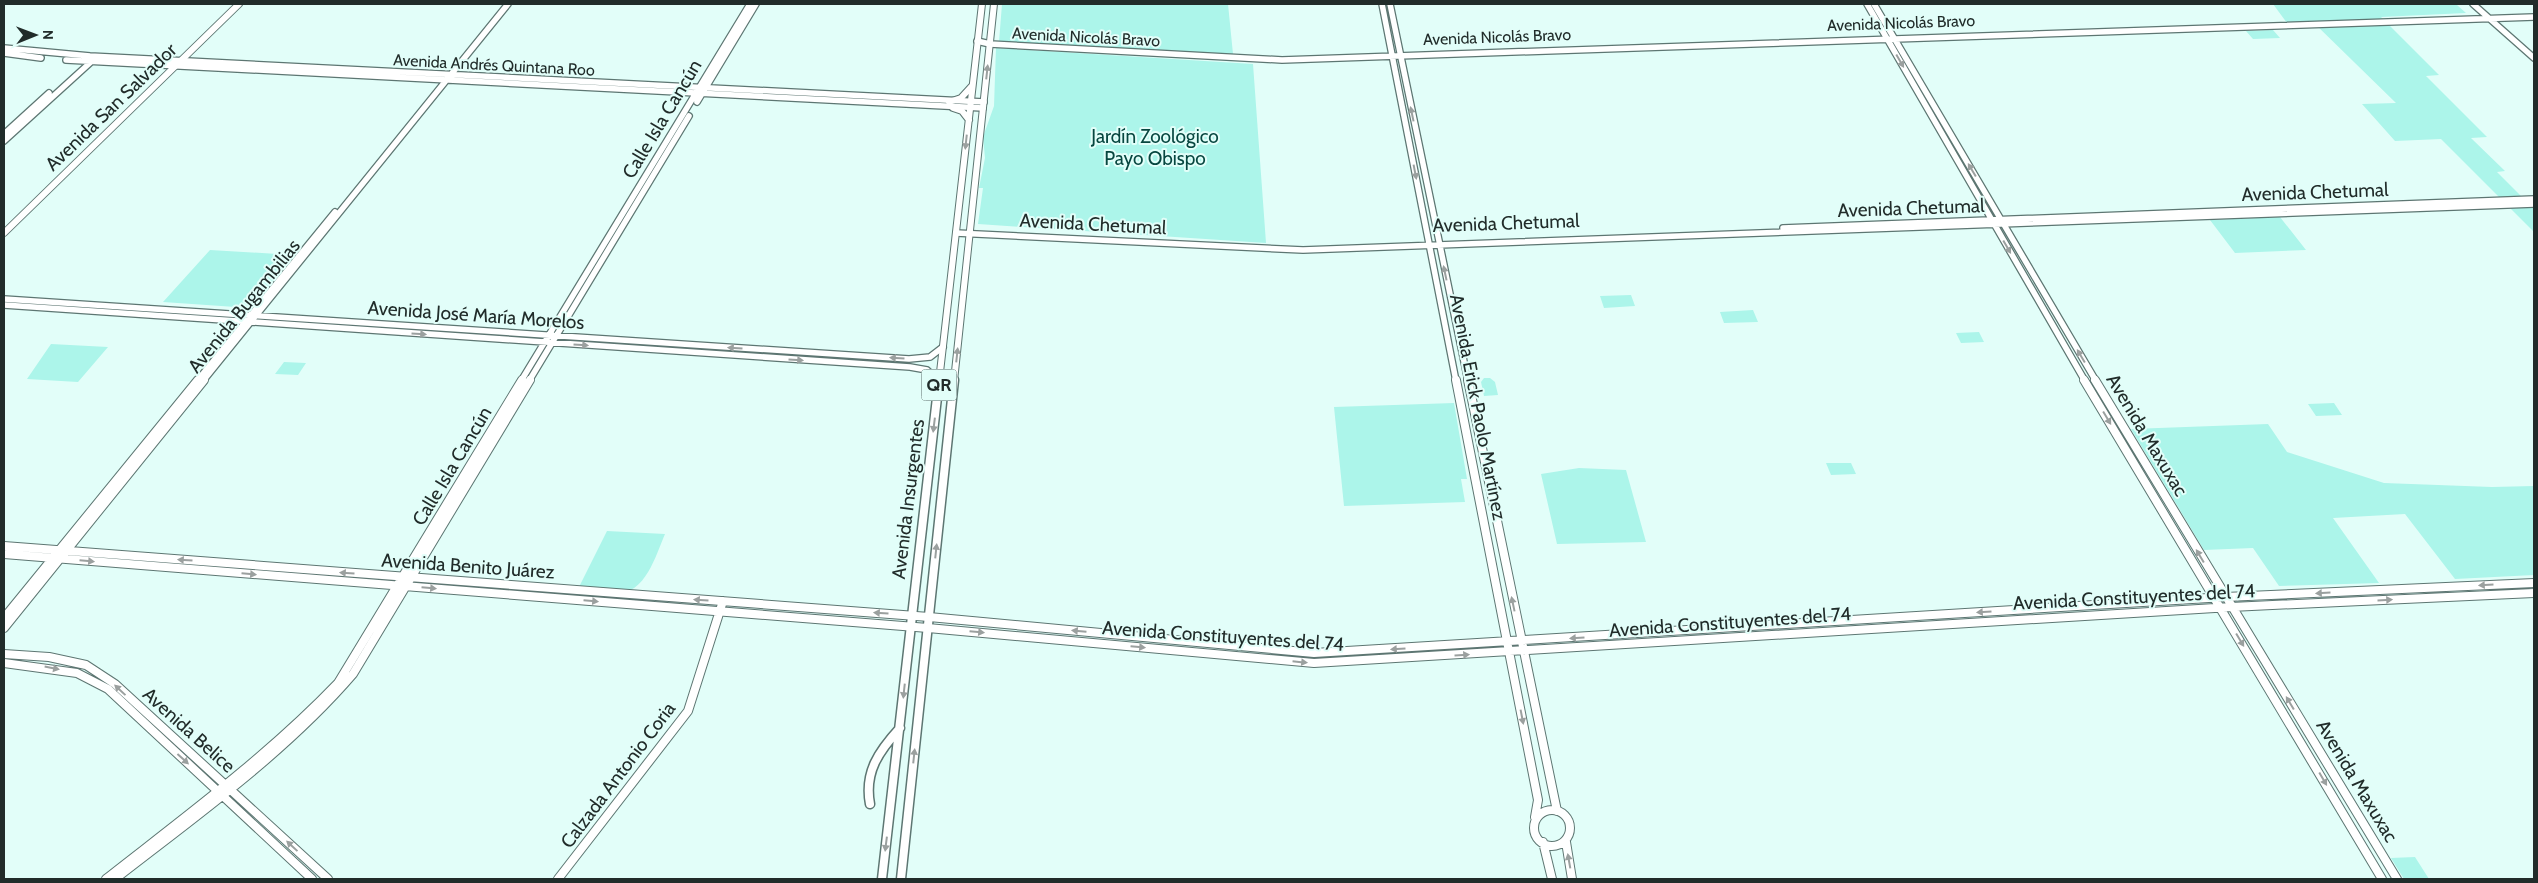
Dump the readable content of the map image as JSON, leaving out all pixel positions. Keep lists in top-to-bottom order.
{
  "streets": {
    "main road": [
      "Avenida Nicolás Bravo",
      "Avenida Andrés Quintana Roo",
      "Avenida San Salvador",
      "Calle Isla Cancún",
      "Avenida Chetumal",
      "Avenida Bugambilias",
      "Avenida José María Morelos",
      "QR",
      "Avenida Erick Paolo Martínez",
      "Avenida Maxuxac",
      "Avenida Insurgentes",
      "Avenida Benito Juárez",
      "Avenida Constituyentes del 74",
      "Avenida Belice",
      "Calzada Antonio Coria"
    ]
  },
  "crossings": [
    ["Avenida Nicolás Bravo", "Avenida Erick Paolo Martínez"],
    ["Avenida Nicolás Bravo", "Avenida Maxuxac"],
    ["Avenida Nicolás Bravo", "Avenida Insurgentes"],
    ["Avenida Andrés Quintana Roo", "Avenida San Salvador"],
    ["Avenida Andrés Quintana Roo", "Calle Isla Cancún"],
    ["Avenida Andrés Quintana Roo", "Avenida Bugambilias"],
    ["Avenida Andrés Quintana Roo", "Avenida Insurgentes"],
    ["Calle Isla Cancún", "Avenida José María Morelos"],
    ["Calle Isla Cancún", "Avenida Benito Juárez"],
    ["Calle Isla Cancún", "Avenida Belice"],
    ["Avenida Chetumal", "Avenida Erick Paolo Martínez"],
    ["Avenida Chetumal", "Avenida Maxuxac"],
    ["Avenida Chetumal", "Avenida Insurgentes"],
    ["Avenida Bugambilias", "Avenida José María Morelos"],
    ["Avenida Bugambilias", "Avenida Benito Juárez"],
    ["Avenida José María Morelos", "Avenida Insurgentes"],
    ["Avenida Erick Paolo Martínez", "Avenida Constituyentes del 74"],
    ["Avenida Maxuxac", "Avenida Constituyentes del 74"],
    ["Avenida Insurgentes", "Avenida Benito Juárez"],
    ["Avenida Insurgentes", "Avenida Constituyentes del 74"],
    ["Avenida Benito Juárez", "Avenida Constituyentes del 74"],
    ["Avenida Benito Juárez", "Calzada Antonio Coria"]
  ],
  "parks": ["Jardín Zoológico Payo Obispo"],
  "north": "right"
}
